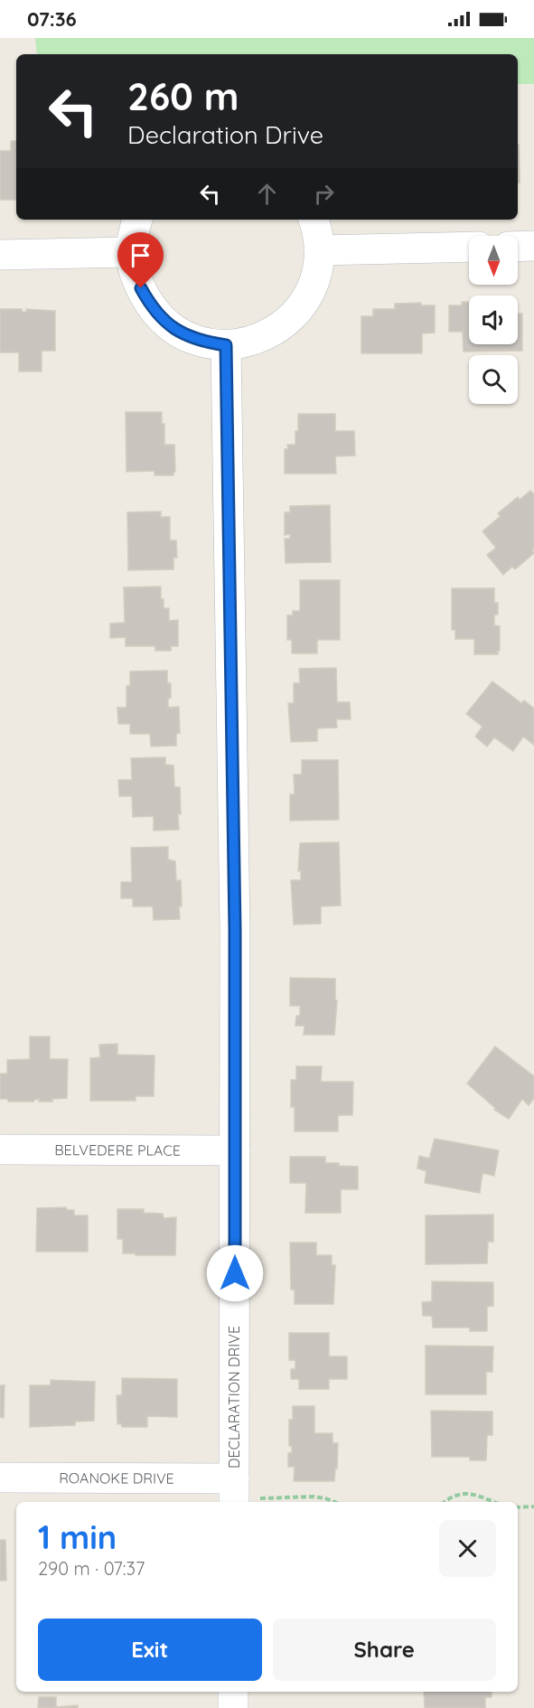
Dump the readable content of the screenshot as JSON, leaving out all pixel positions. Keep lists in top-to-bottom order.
{
  "streets": {
    "street": ["BELVEDERE PLACE", "DECLARATION DRIVE", "ROANOKE DRIVE"]
  },
  "crossings": [
    ["BELVEDERE PLACE", "DECLARATION DRIVE"],
    ["DECLARATION DRIVE", "ROANOKE DRIVE"]
  ],
  "north": "bottom",
  "page": {
    "status": "07:36",
    "turn": ["260 m", "Declaration Drive"],
    "heading": ["1 min", "290 m · 07:37"],
    "buttons": ["Exit", "Share"]
  }
}
